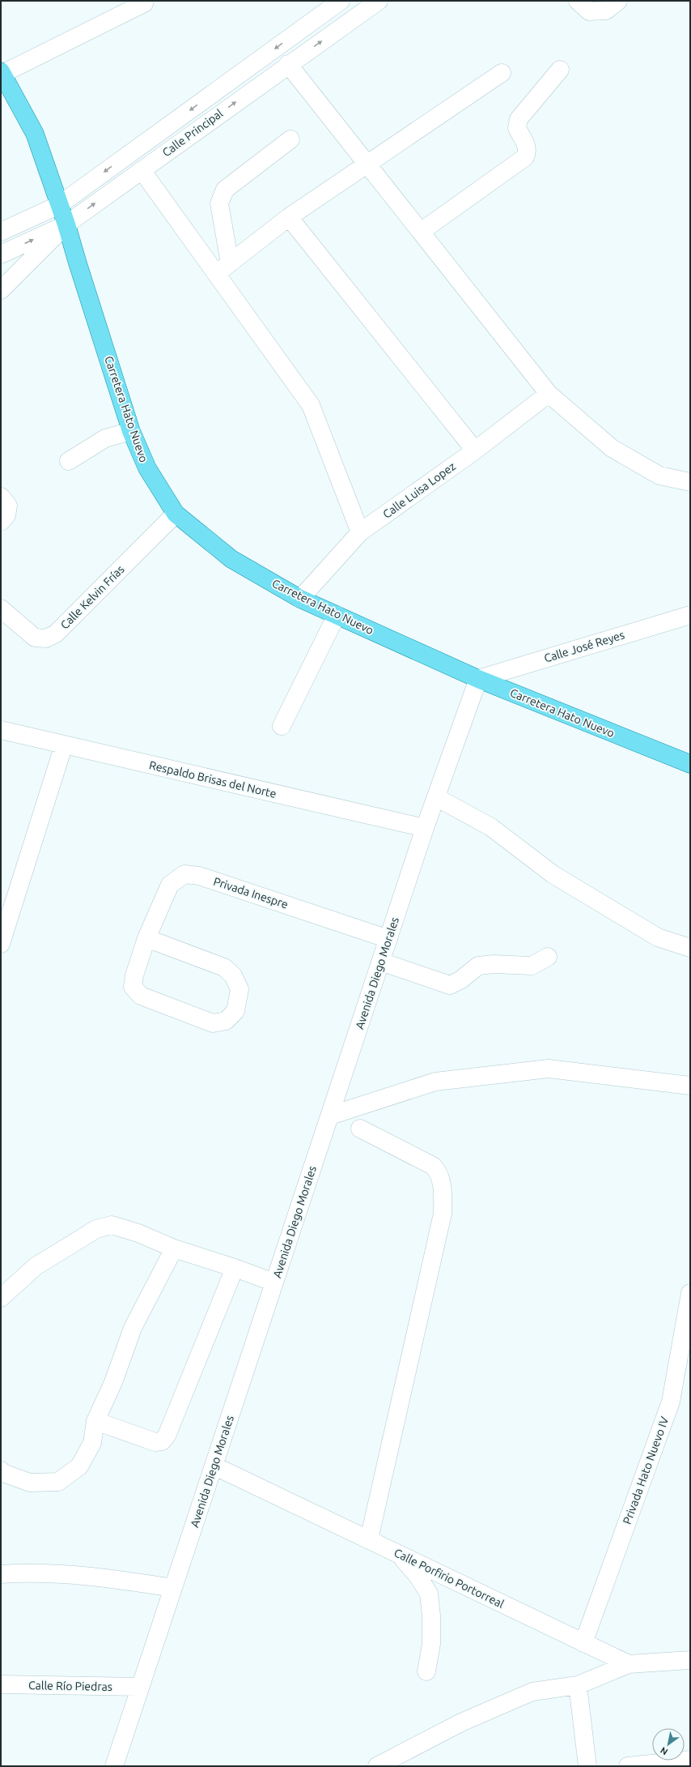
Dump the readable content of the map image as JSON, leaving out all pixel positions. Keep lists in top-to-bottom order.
{
  "streets": {
    "main road": ["Carretera Hato Nuevo"],
    "street": [
      "Calle Principal",
      "Calle Luisa Lopez",
      "Calle Kelvin Frías",
      "Calle José Reyes",
      "Respaldo Brisas del Norte",
      "Privada Inespre",
      "Avenida Diego Morales",
      "Privada Hato Nuevo IV",
      "Calle Porfirio Portorreal",
      "Calle Río Piedras"
    ]
  },
  "crossings": [
    ["Calle Principal", "Carretera Hato Nuevo"],
    ["Carretera Hato Nuevo", "Calle Luisa Lopez"],
    ["Carretera Hato Nuevo", "Calle Kelvin Frías"],
    ["Carretera Hato Nuevo", "Calle José Reyes"],
    ["Carretera Hato Nuevo", "Avenida Diego Morales"],
    ["Calle José Reyes", "Avenida Diego Morales"],
    ["Respaldo Brisas del Norte", "Avenida Diego Morales"],
    ["Privada Inespre", "Avenida Diego Morales"],
    ["Avenida Diego Morales", "Calle Porfirio Portorreal"],
    ["Avenida Diego Morales", "Calle Río Piedras"],
    ["Privada Hato Nuevo IV", "Calle Porfirio Portorreal"]
  ],
  "north": "bottom left"
}
